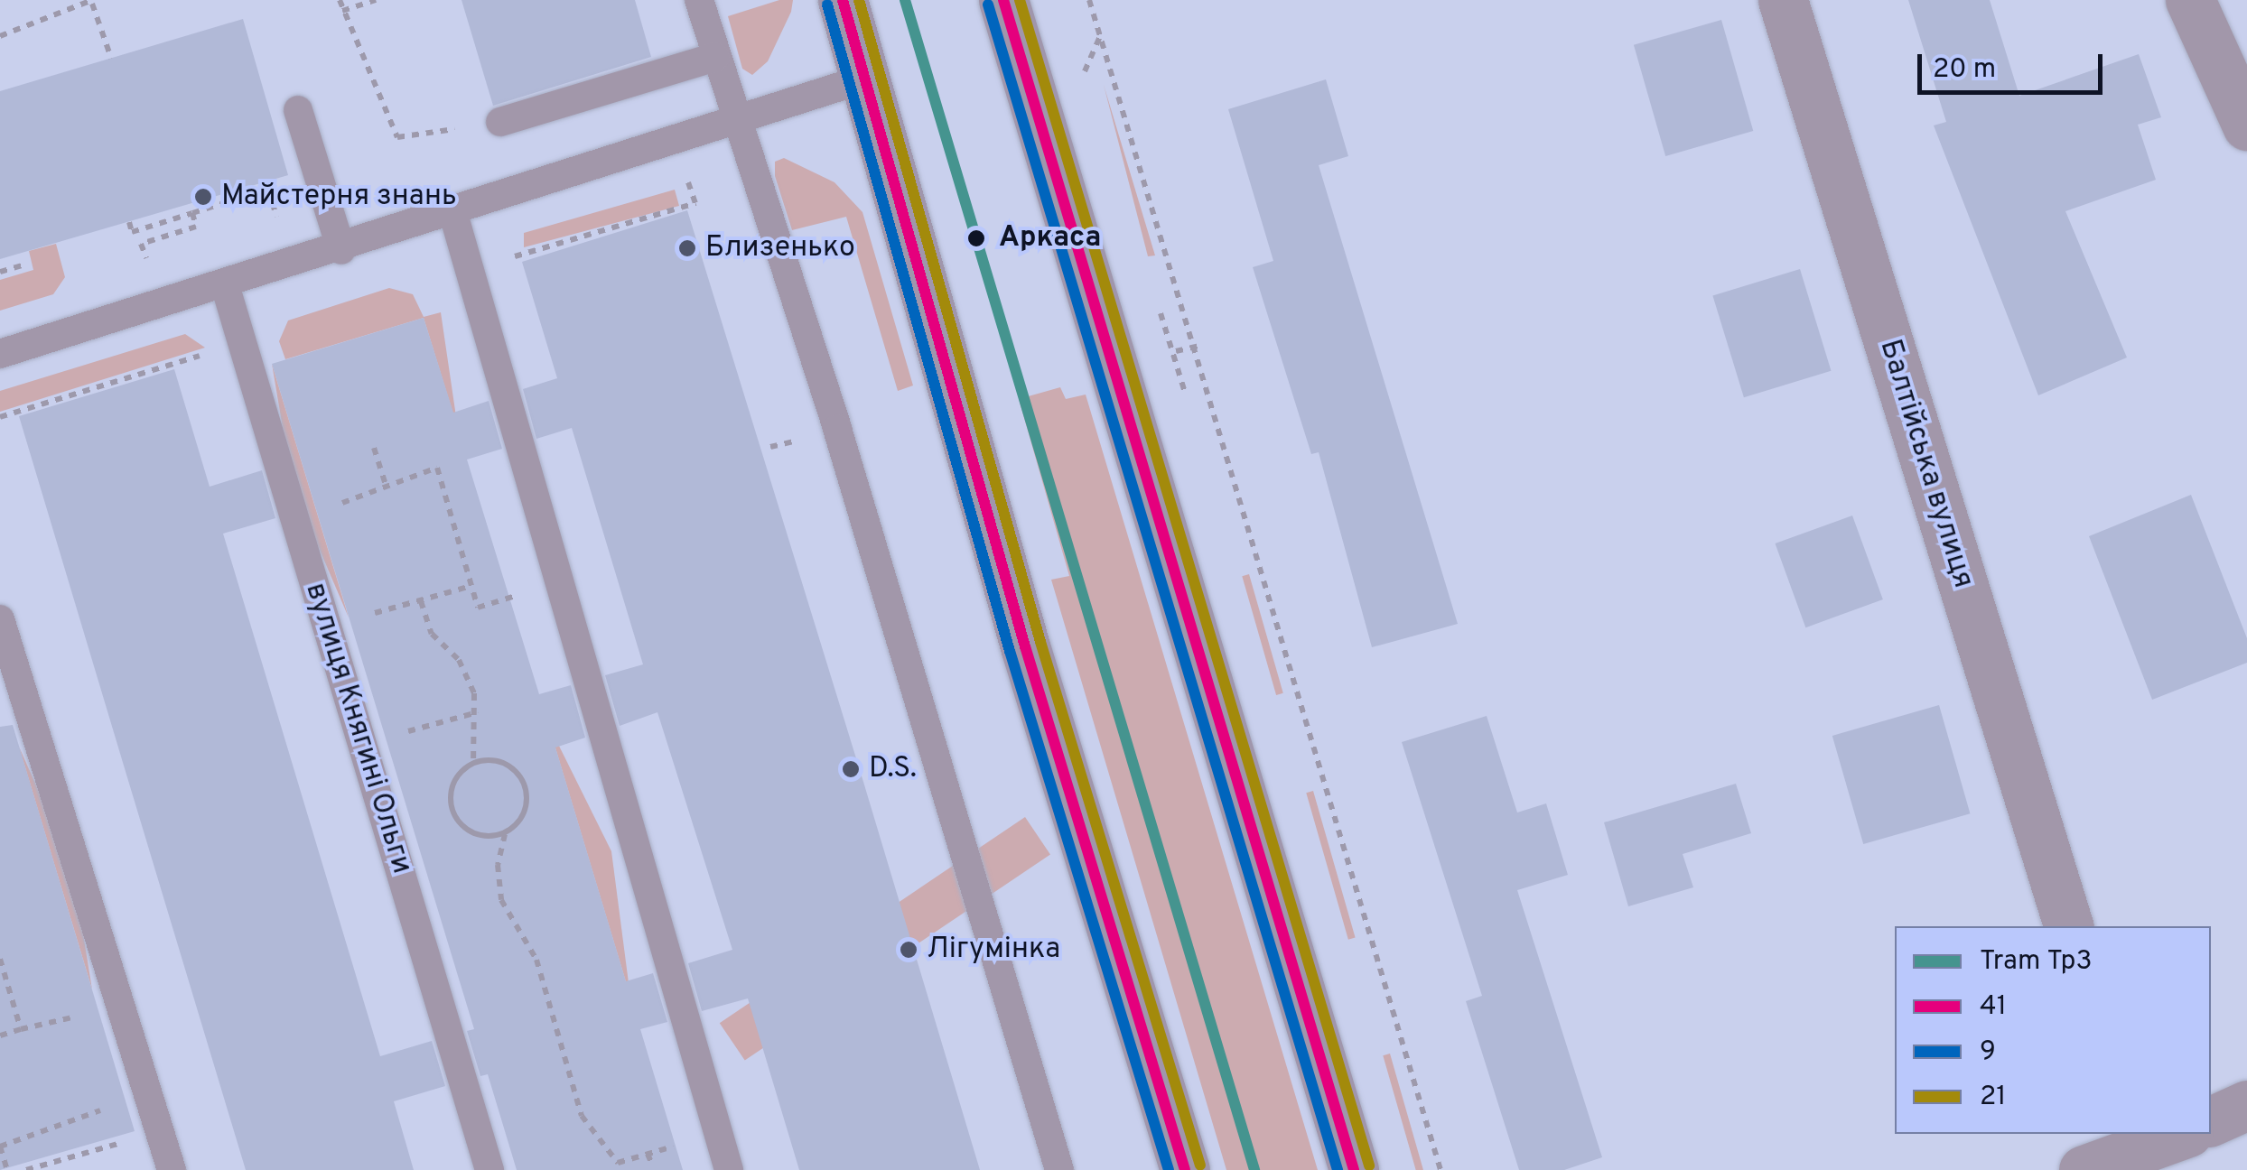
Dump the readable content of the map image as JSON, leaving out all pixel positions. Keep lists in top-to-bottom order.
{
  "streets": {
    "street": ["Балтійська вулиця"],
    "lane": ["вулиця Княгині Ольги"]
  },
  "places": [
    "Майстерня знань",
    "Аркаса",
    "Близенько",
    "D.S.",
    "Лігумінка"
  ],
  "lines": [
    "tram line Тр3",
    "transit line 41",
    "transit line 21",
    "transit line 9"
  ],
  "legend": [
    "Tram Тр3",
    "41",
    "9",
    "21"
  ],
  "scale_bar": "20 m"
}
